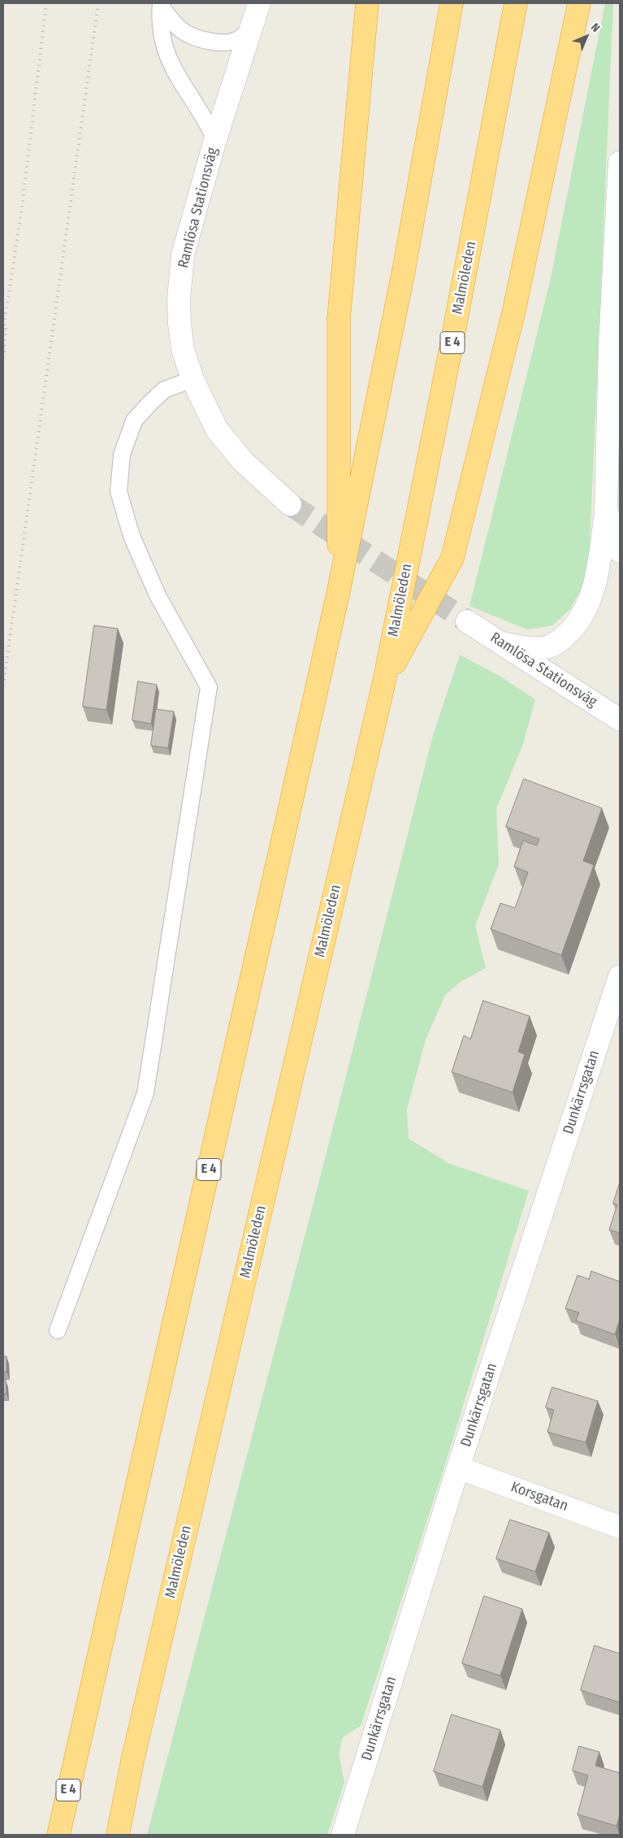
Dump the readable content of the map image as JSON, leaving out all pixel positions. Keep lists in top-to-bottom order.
{
  "streets": {
    "highway": ["Malmöleden", "E 4"],
    "street": ["Ramlösa Stationsväg", "Dunkärrsgatan", "Korsgatan"]
  },
  "crossings": [
    ["Dunkärrsgatan", "Korsgatan"]
  ],
  "north": "top right"
}
